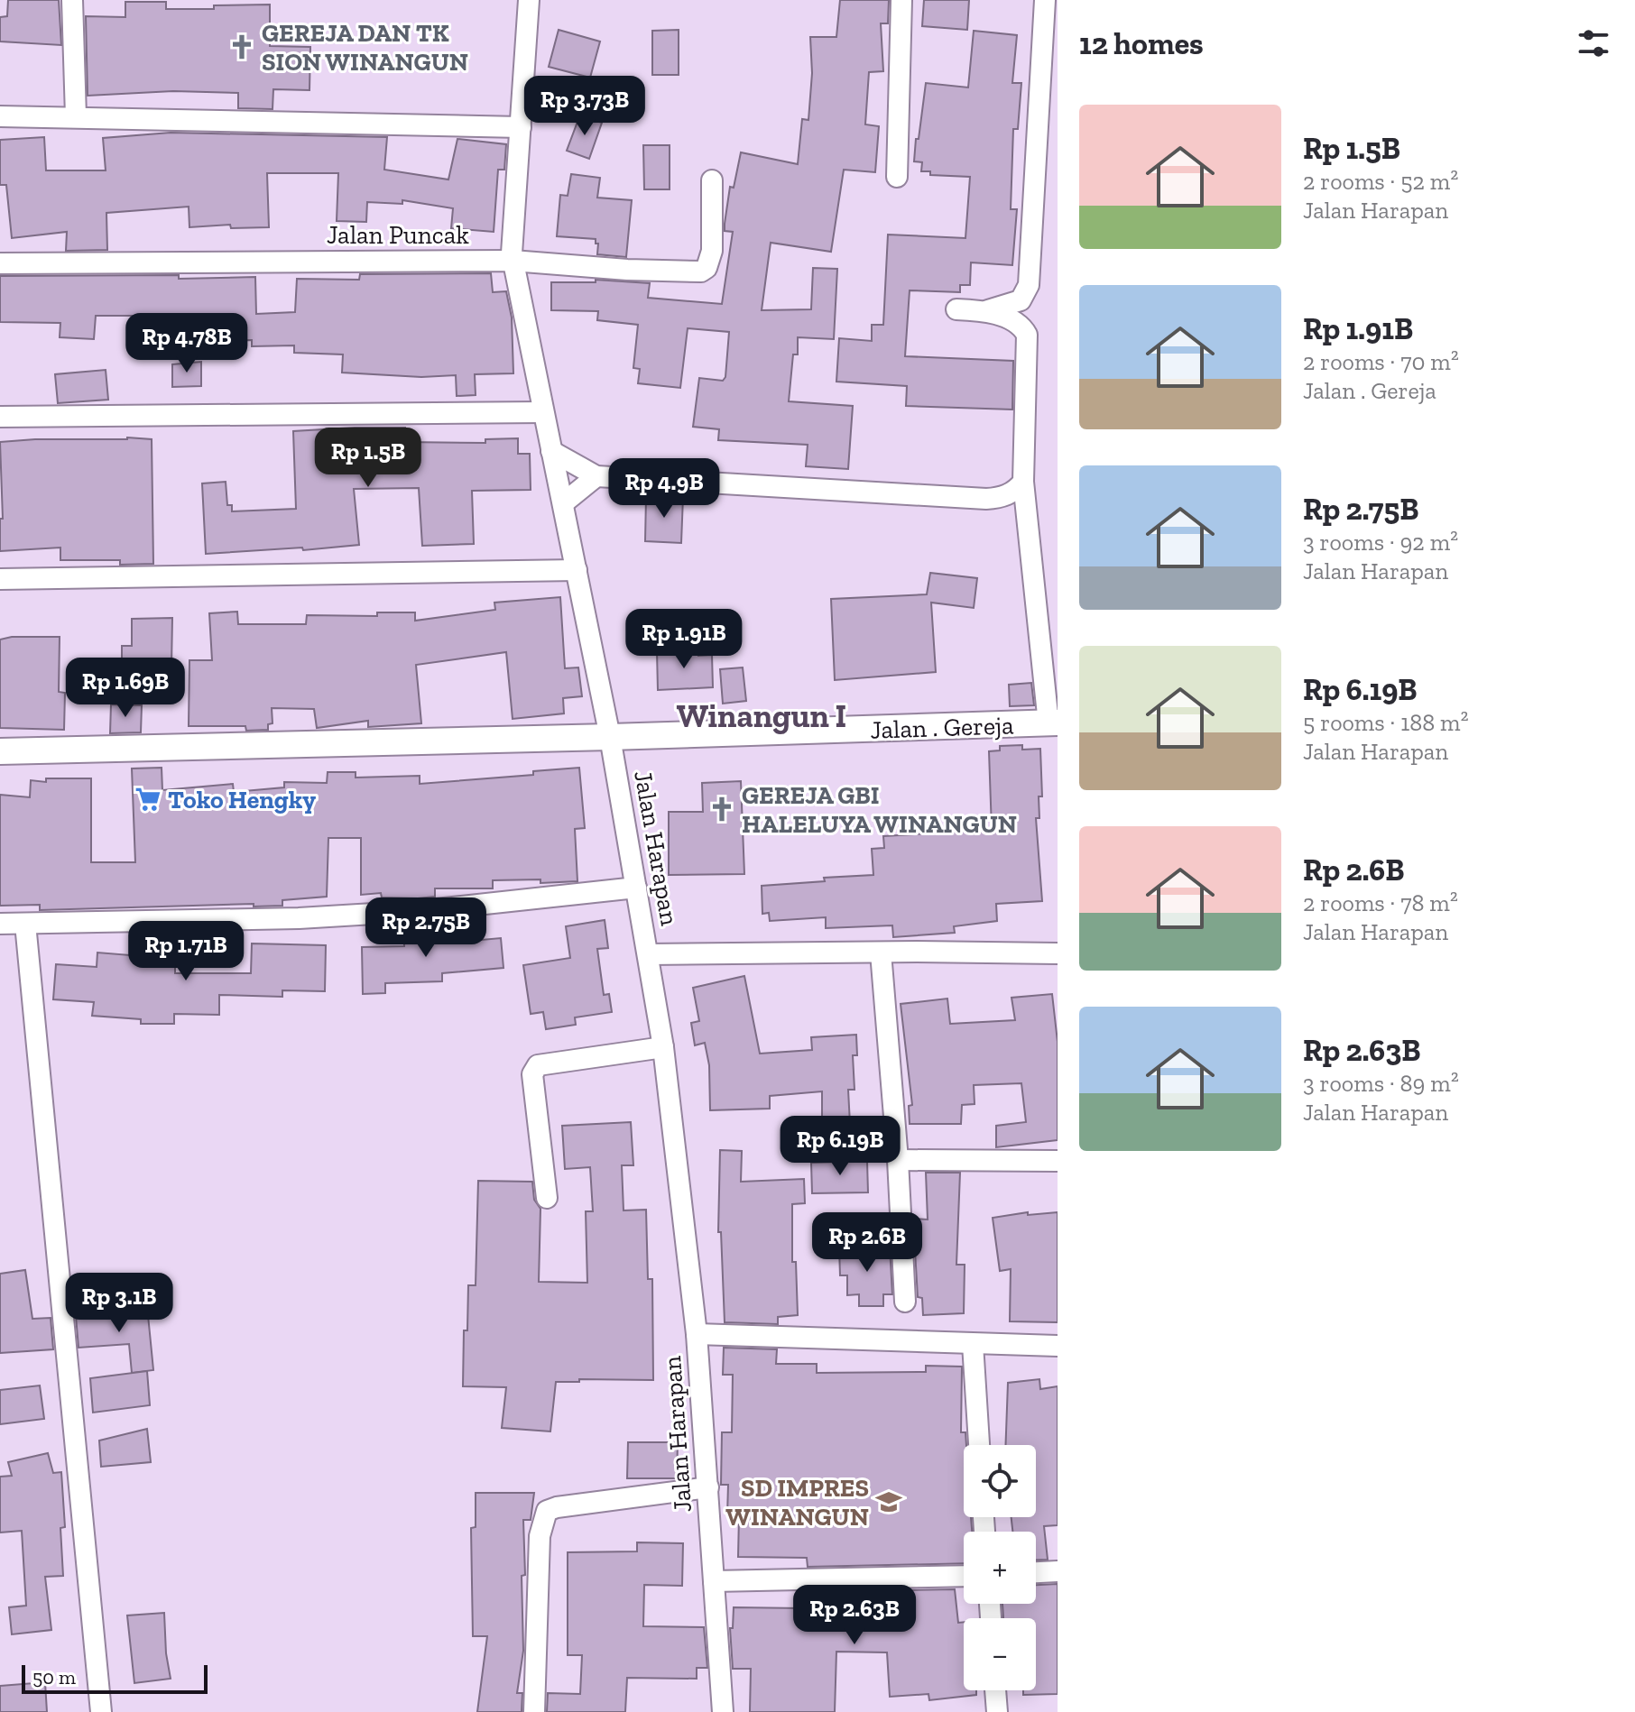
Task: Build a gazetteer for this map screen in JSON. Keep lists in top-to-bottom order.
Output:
{
  "streets": {
    "street": ["Jalan Puncak", "Jalan . Gereja", "Jalan Harapan"]
  },
  "crossings": [
    ["Jalan Puncak", "Jalan Harapan"],
    ["Jalan . Gereja", "Jalan Harapan"]
  ],
  "districts": ["Winangun I"],
  "places": {
    "church": ["GEREJA DAN TK SION WINANGUN", "GEREJA GBI HALELUYA WINANGUN"],
    "supermarket": ["Toko Hengky"],
    "school or university": ["SD IMPRES WINANGUN"]
  },
  "scale_bar": "50 m",
  "page": {
    "heading": "12 homes",
    "price": [
      "Rp 3.73B",
      "Rp 4.78B",
      "Rp 1.5B",
      "Rp 4.9B",
      "Rp 1.91B",
      "Rp 1.69B",
      "Rp 2.75B",
      "Rp 1.71B",
      "Rp 6.19B",
      "Rp 2.6B",
      "Rp 3.1B",
      "Rp 2.63B"
    ],
    "list": [
      {
        "name": "Rp 1.5B",
        "note": "2 rooms · 52 m² · Jalan Harapan"
      },
      {
        "name": "Rp 1.91B",
        "note": "2 rooms · 70 m² · Jalan . Gereja"
      },
      {
        "name": "Rp 2.75B",
        "note": "3 rooms · 92 m² · Jalan Harapan"
      },
      {
        "name": "Rp 6.19B",
        "note": "5 rooms · 188 m² · Jalan Harapan"
      },
      {
        "name": "Rp 2.6B",
        "note": "2 rooms · 78 m² · Jalan Harapan"
      },
      {
        "name": "Rp 2.63B",
        "note": "3 rooms · 89 m² · Jalan Harapan"
      }
    ],
    "map_buttons": ["+", "−"],
    "scale": "50 m"
  }
}
